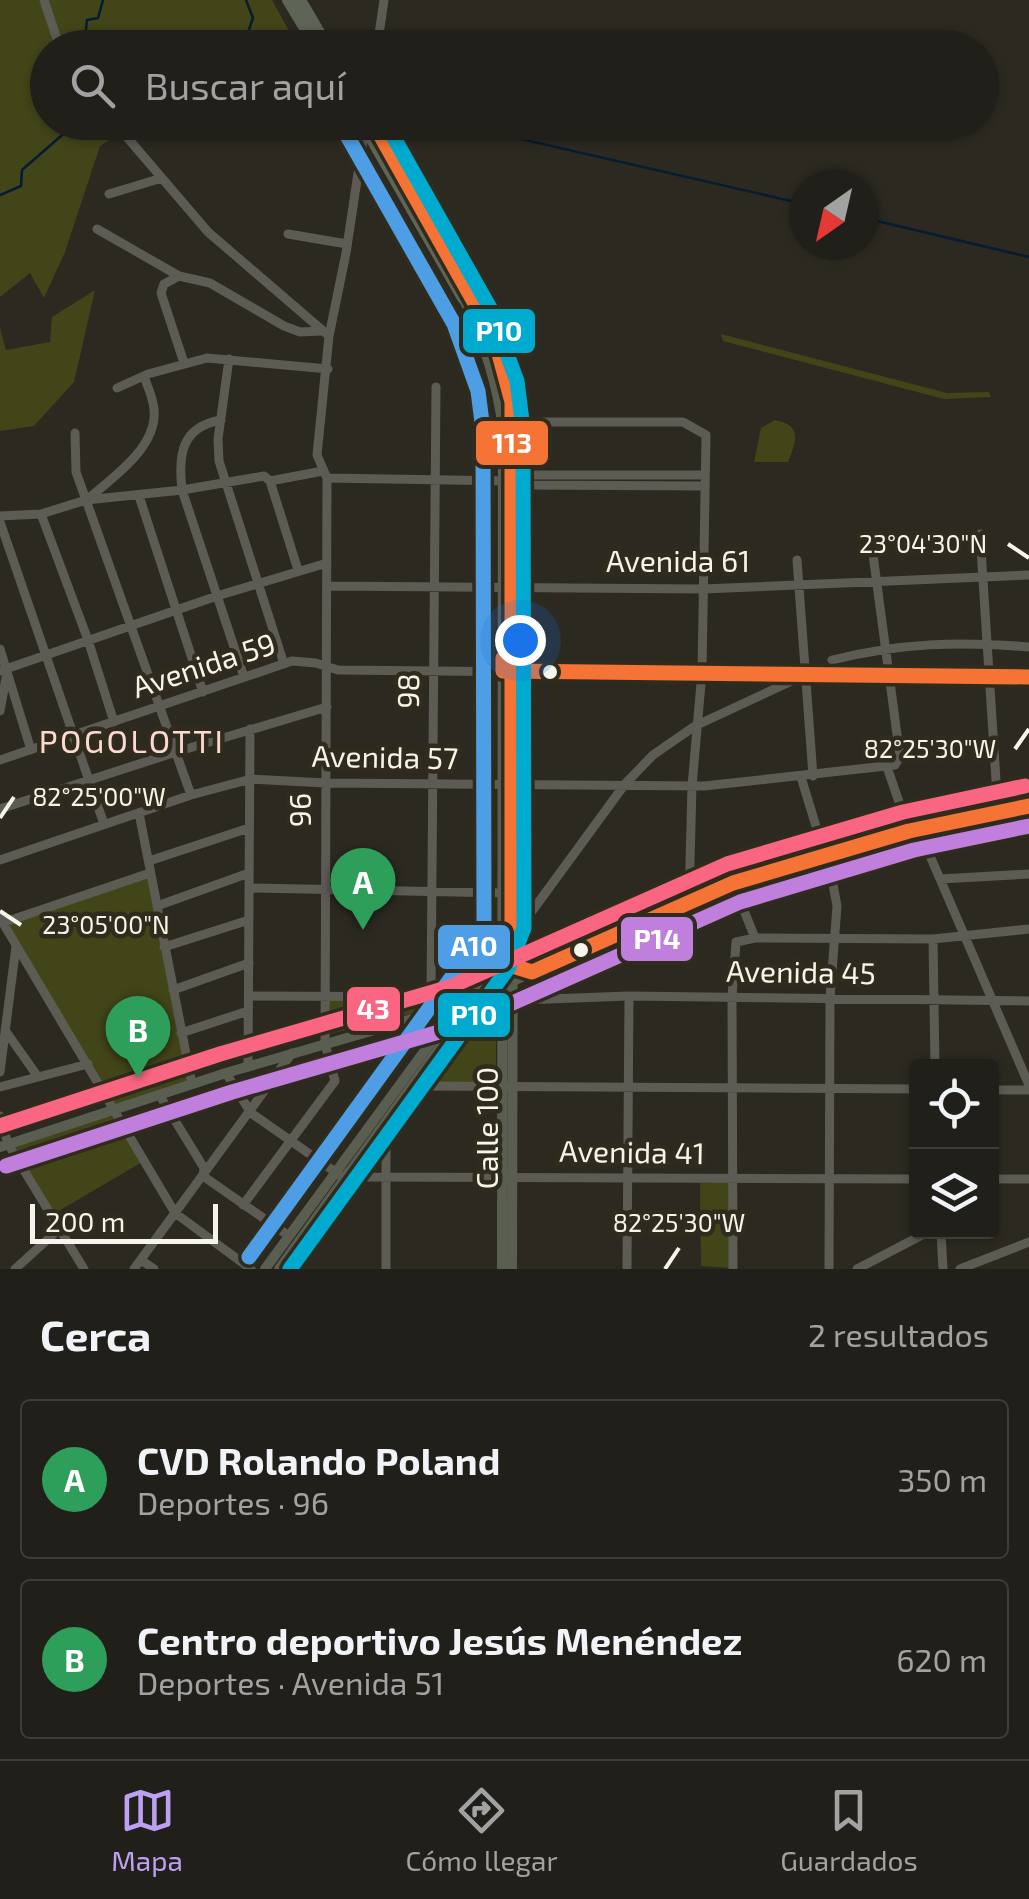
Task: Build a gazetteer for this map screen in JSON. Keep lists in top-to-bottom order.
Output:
{
  "streets": {
    "highway": ["Calle 100"],
    "street": [
      "Avenida 61",
      "Avenida 59",
      "98",
      "Avenida 57",
      "96",
      "Avenida 45",
      "Avenida 41"
    ]
  },
  "crossings": [
    ["Avenida 61", "98"],
    ["Avenida 61", "96"],
    ["Avenida 61", "Calle 100"],
    ["Avenida 59", "98"],
    ["Avenida 59", "Avenida 57"],
    ["Avenida 59", "96"],
    ["Avenida 59", "Calle 100"],
    ["98", "Avenida 57"],
    ["Avenida 57", "96"],
    ["Avenida 57", "Calle 100"],
    ["Avenida 45", "Calle 100"],
    ["Calle 100", "Avenida 41"]
  ],
  "districts": ["POGOLOTTI"],
  "lines": [
    "transit line 113",
    "transit line P10",
    "transit line A10",
    "transit line 43",
    "transit line P14"
  ],
  "scale_bar": "200 m",
  "north": "bottom left",
  "page": {
    "search": "Buscar aquí",
    "pins": ["A", "B"],
    "scale": "200 m",
    "heading": ["Cerca", "2 resultados"],
    "list": [
      {
        "mark": "A",
        "name": "CVD Rolando Poland",
        "note": "Deportes · 96",
        "value": "350 m"
      },
      {
        "mark": "B",
        "name": "Centro deportivo Jesús Menéndez",
        "note": "Deportes · Avenida 51",
        "value": "620 m"
      }
    ],
    "nav": ["Mapa", "Cómo llegar", "Guardados"]
  },
  "coordinates": [
    "23°04'30\"N",
    "82°25'30\"W",
    "82°25'00\"W",
    "23°05'00\"N"
  ]
}
